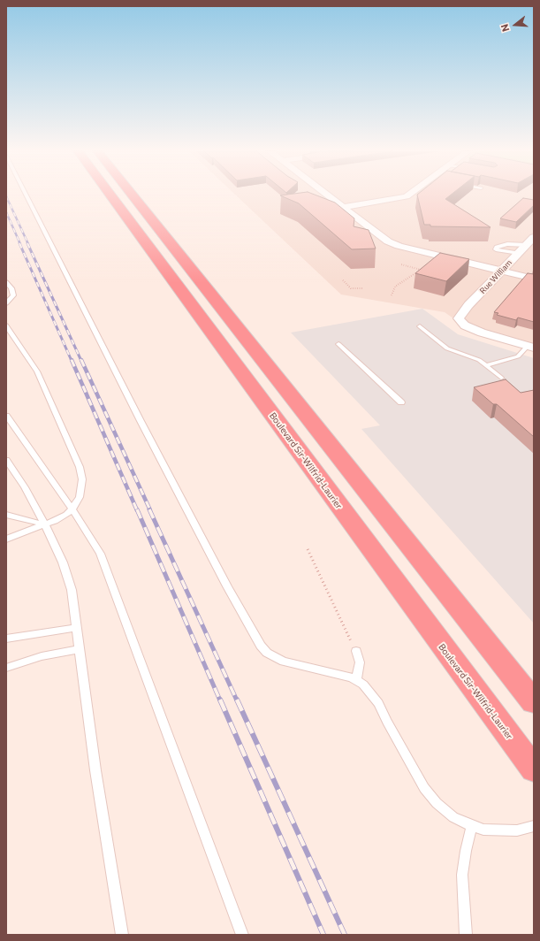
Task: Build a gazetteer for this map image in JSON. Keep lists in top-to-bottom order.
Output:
{
  "streets": {
    "highway": ["Boulevard Sir-Wilfrid-Laurier"],
    "street": ["Rue William"]
  },
  "north": "left"
}
